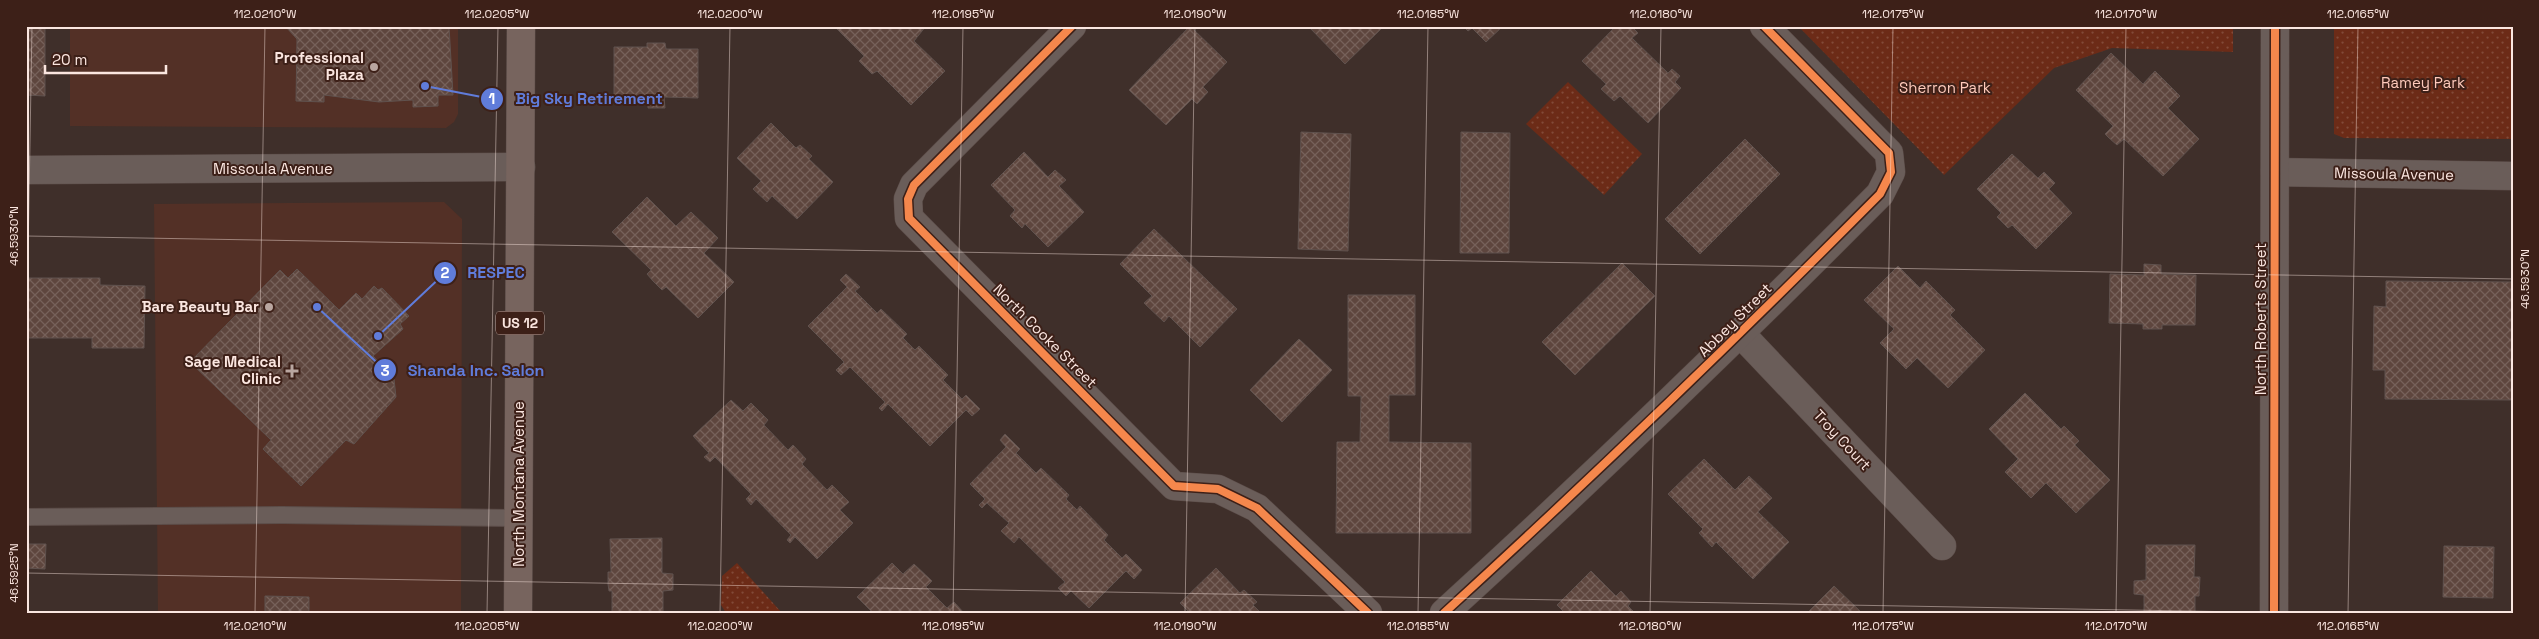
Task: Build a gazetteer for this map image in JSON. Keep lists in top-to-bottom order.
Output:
{
  "streets": {
    "highway": ["US 12", "North Montana Avenue"],
    "street": [
      "Missoula Avenue",
      "North Roberts Street",
      "Abbey Street",
      "North Cooke Street",
      "Troy Court"
    ]
  },
  "crossings": [
    ["Missoula Avenue", "North Roberts Street"],
    ["Missoula Avenue", "North Montana Avenue"],
    ["Abbey Street", "Troy Court"]
  ],
  "parks": ["Ramey Park", "Sherron Park"],
  "places": {
    "other": [
      "Professional Plaza",
      "Big Sky Retirement",
      "Bare Beauty Bar",
      "Shanda Inc. Salon",
      "RESPEC"
    ],
    "health": ["Sage Medical Clinic"]
  },
  "scale_bar": "20 m",
  "coordinates": [
    "112.0210°W",
    "112.0205°W",
    "112.0200°W",
    "112.0195°W",
    "112.0190°W",
    "112.0185°W",
    "112.0180°W",
    "112.0175°W",
    "112.0170°W",
    "112.0165°W",
    "46.5930°N",
    "46.5925°N"
  ]
}
